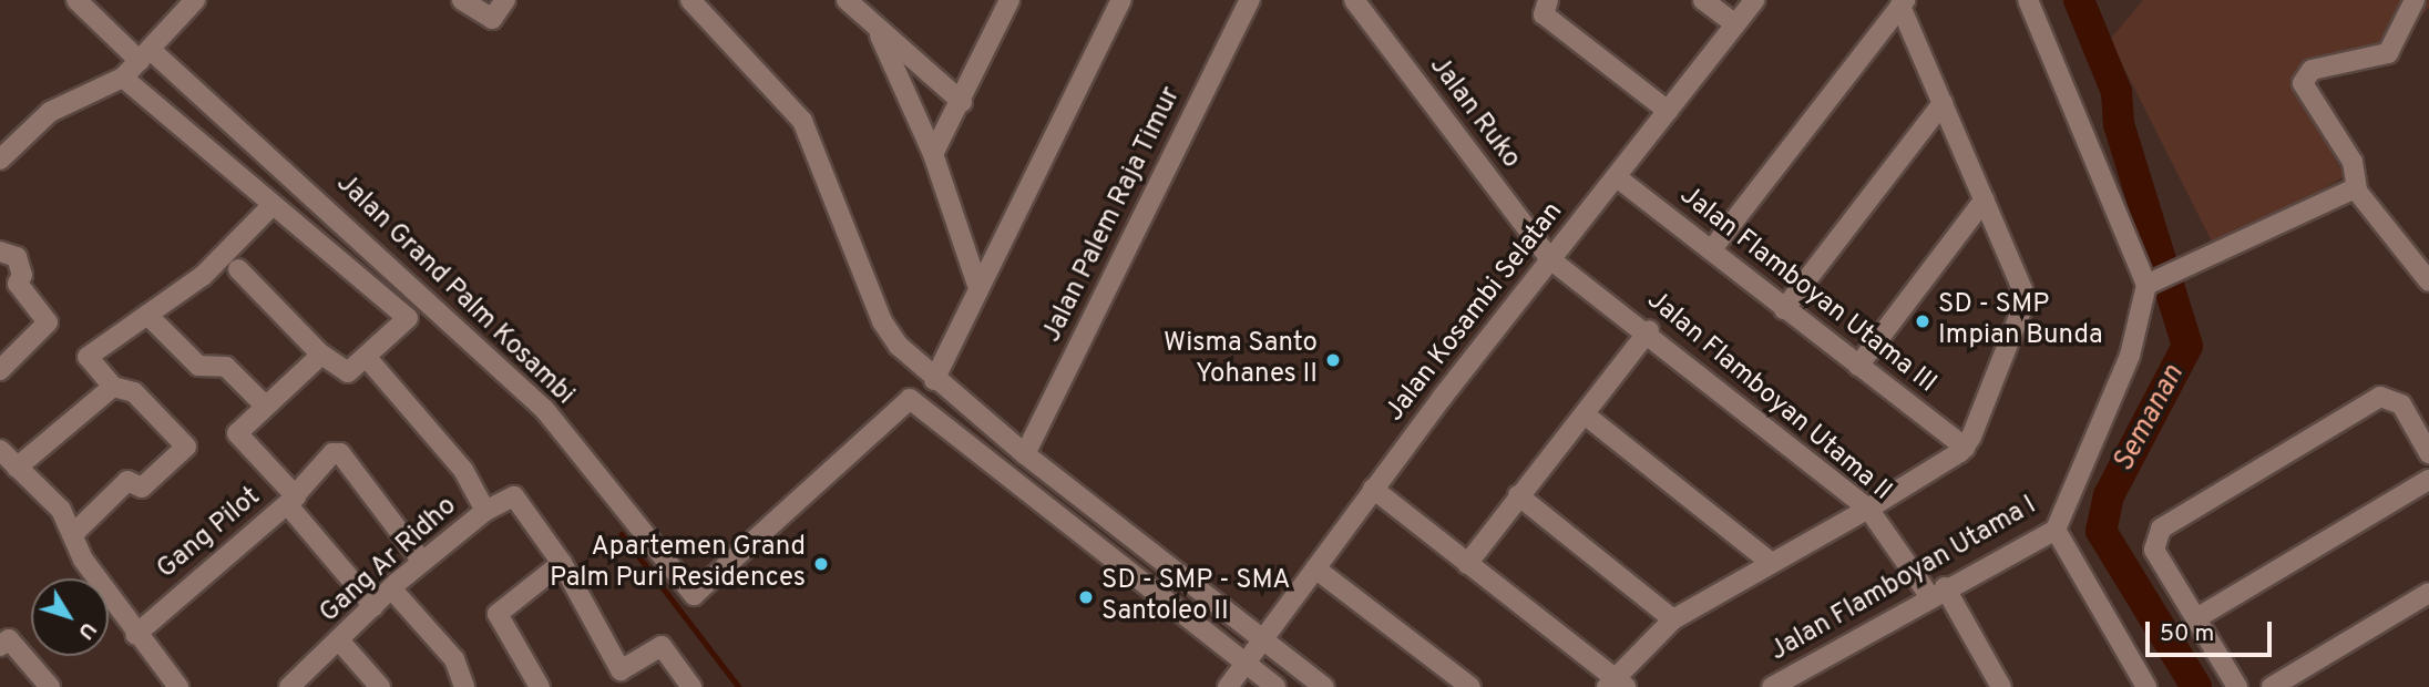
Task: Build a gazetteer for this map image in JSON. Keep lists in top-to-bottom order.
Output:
{
  "streets": {
    "street": [
      "Jalan Ruko",
      "Jalan Palem Raja Timur",
      "Jalan Grand Palm Kosambi",
      "Jalan Flamboyan Utama III",
      "Jalan Kosambi Selatan",
      "Jalan Flamboyan Utama II",
      "Gang Pilot",
      "Gang Ar Ridho",
      "Jalan Flamboyan Utama I"
    ]
  },
  "crossings": [
    ["Jalan Ruko", "Jalan Kosambi Selatan"],
    ["Jalan Ruko", "Jalan Flamboyan Utama II"],
    ["Jalan Grand Palm Kosambi", "Jalan Kosambi Selatan"],
    ["Jalan Flamboyan Utama III", "Jalan Kosambi Selatan"],
    ["Jalan Kosambi Selatan", "Jalan Flamboyan Utama II"],
    ["Jalan Flamboyan Utama II", "Jalan Flamboyan Utama I"]
  ],
  "water": ["Semanan"],
  "places": [
    "SD - SMP Impian Bunda",
    "Wisma Santo Yohanes II",
    "Apartemen Grand Palm Puri Residences",
    "SD - SMP - SMA Santoleo II"
  ],
  "scale_bar": "50 m",
  "north": "bottom right"
}
